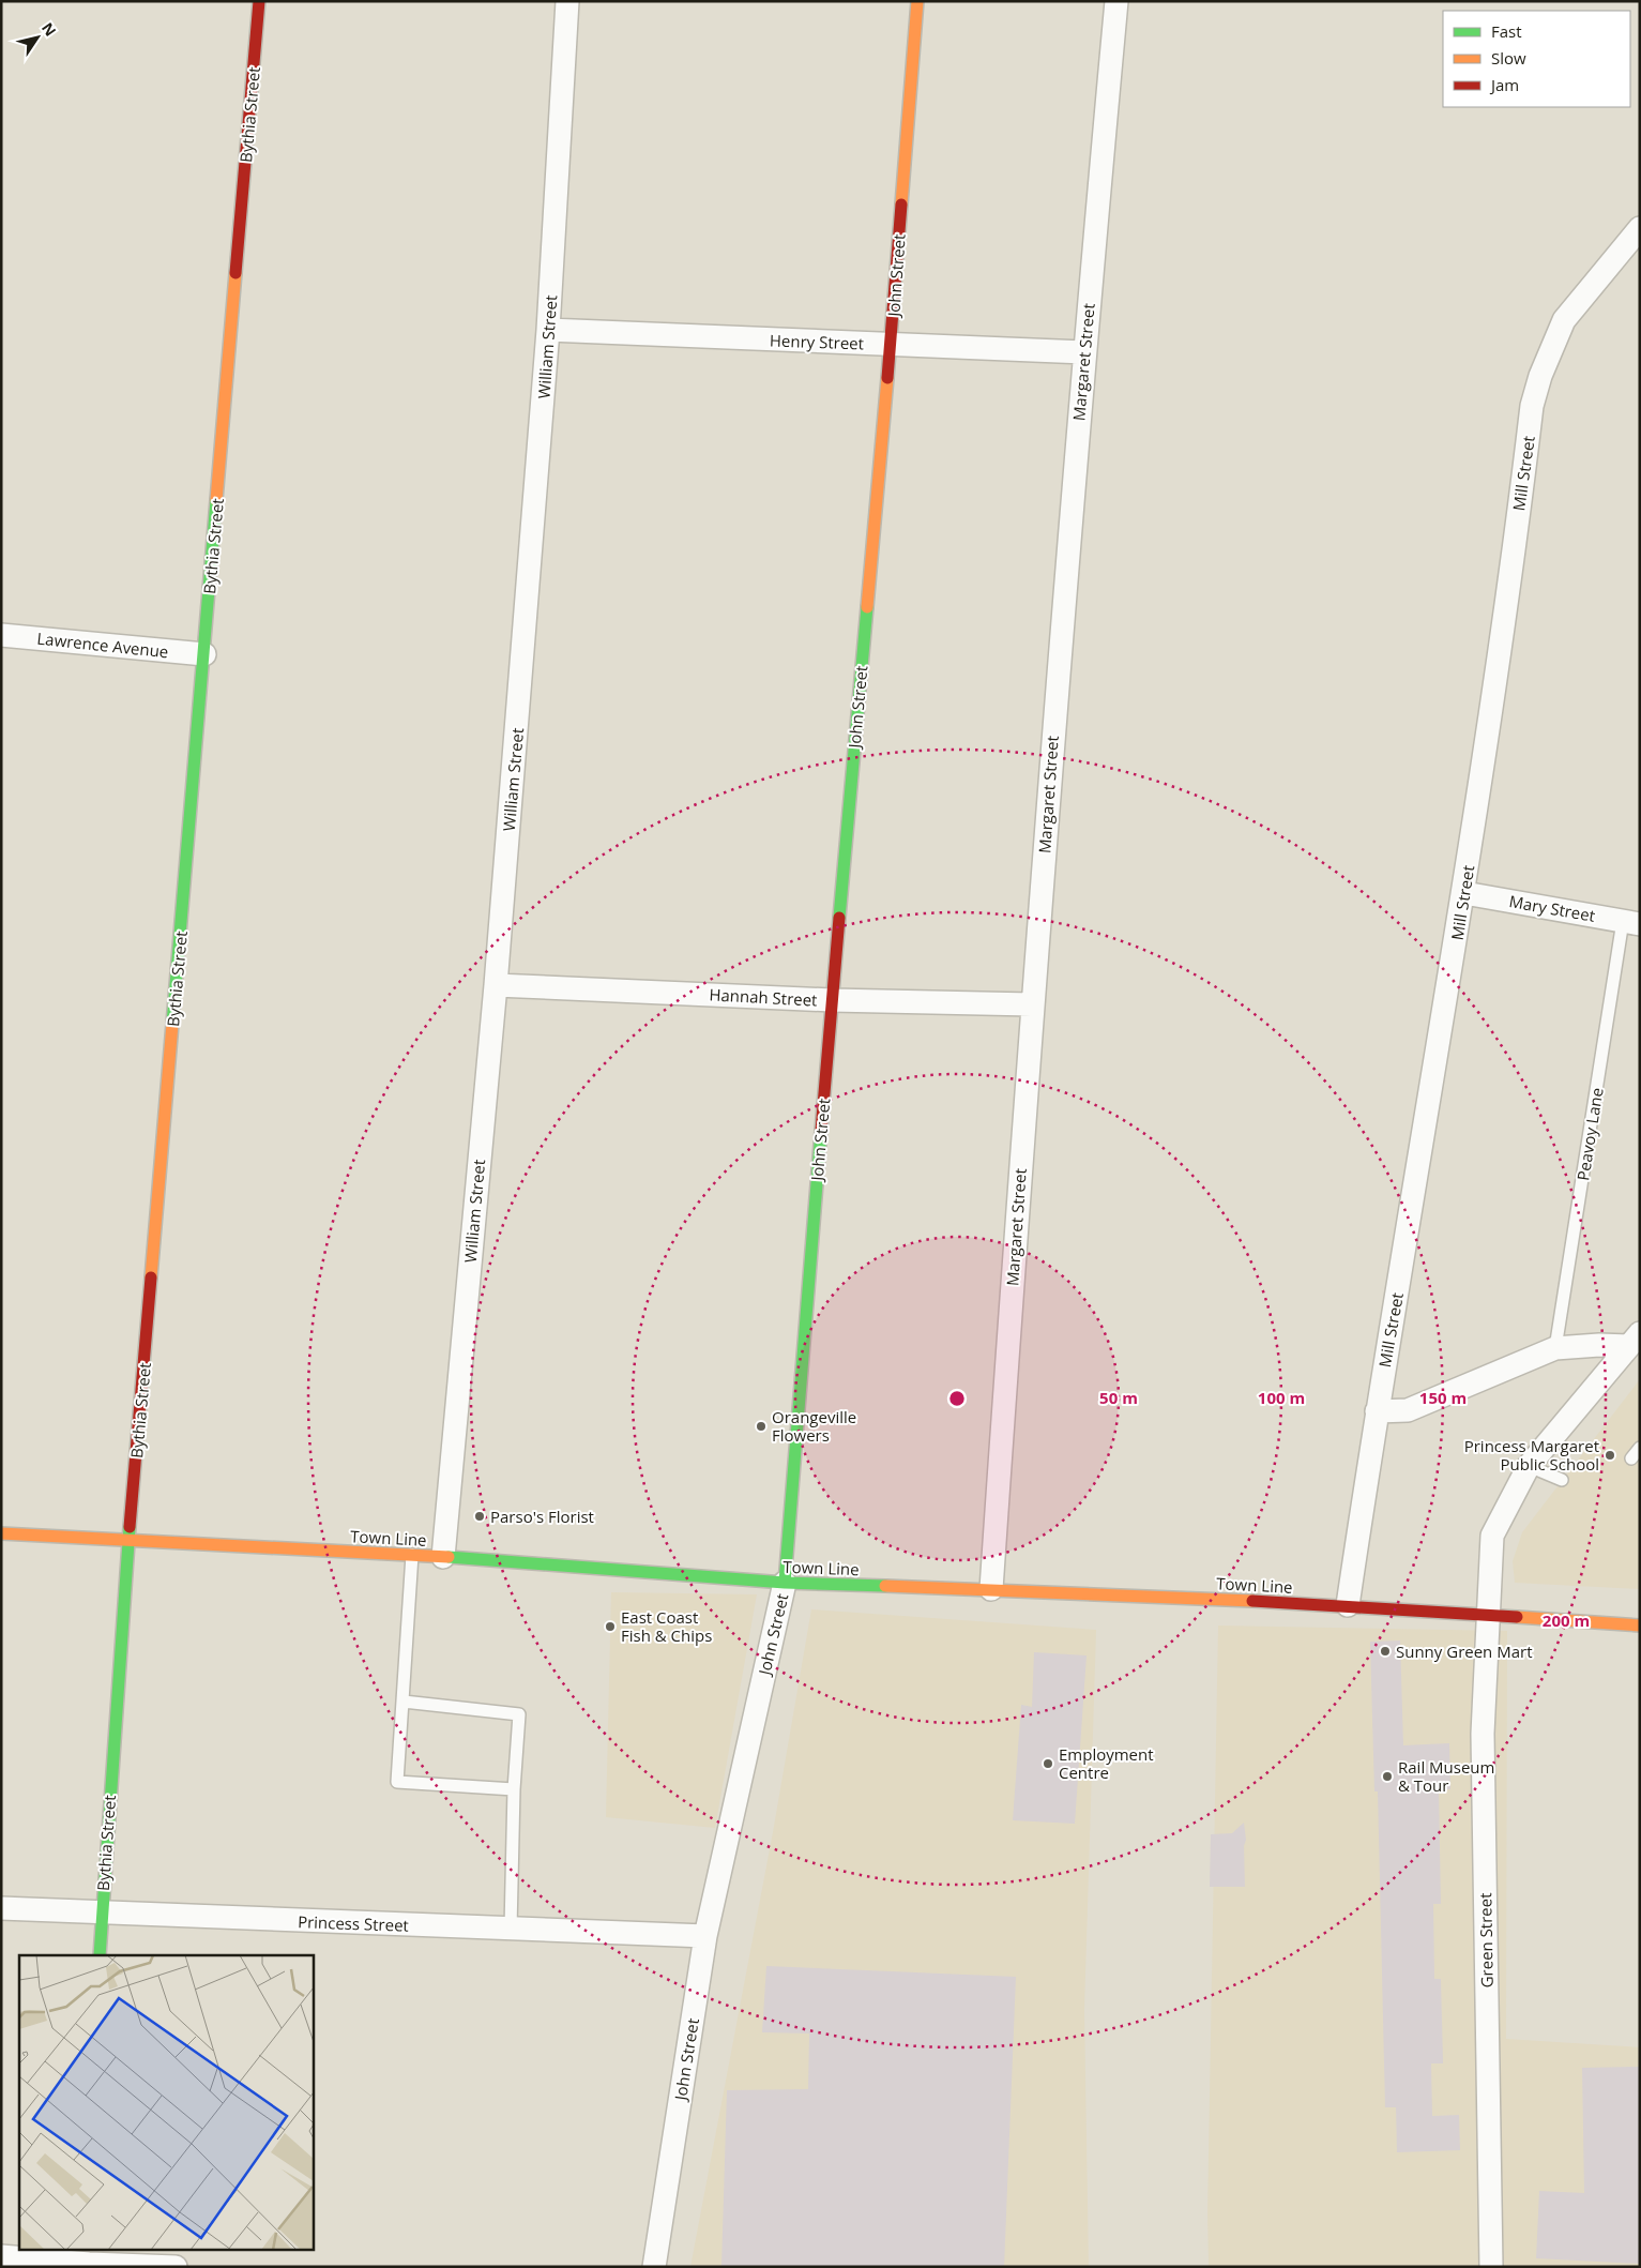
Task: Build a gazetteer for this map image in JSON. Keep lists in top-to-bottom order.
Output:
{
  "streets": {
    "main road": ["Bythia Street", "John Street", "Town Line"],
    "street": [
      "Henry Street",
      "William Street",
      "Margaret Street",
      "Mill Street",
      "Lawrence Avenue",
      "Mary Street",
      "Hannah Street",
      "Princess Street",
      "Green Street"
    ],
    "lane": ["Peavoy Lane"]
  },
  "crossings": [
    ["Bythia Street", "Lawrence Avenue"],
    ["Bythia Street", "Town Line"],
    ["Bythia Street", "Princess Street"],
    ["John Street", "Henry Street"],
    ["John Street", "Hannah Street"],
    ["John Street", "Town Line"],
    ["John Street", "Princess Street"],
    ["Henry Street", "William Street"],
    ["Henry Street", "Margaret Street"],
    ["William Street", "Hannah Street"],
    ["William Street", "Town Line"],
    ["Margaret Street", "Hannah Street"],
    ["Margaret Street", "Town Line"],
    ["Mill Street", "Mary Street"],
    ["Mill Street", "Town Line"],
    ["Mary Street", "Peavoy Lane"],
    ["Town Line", "Green Street"]
  ],
  "places": [
    "Orangeville Flowers",
    "Princess Margaret Public School",
    "Parso's Florist",
    "East Coast Fish & Chips",
    "Sunny Green Mart",
    "Employment Centre",
    "Rail Museum & Tour"
  ],
  "legend": ["Fast", "Slow", "Jam"],
  "north": "top right",
  "rings": [
    "50 m",
    "100 m",
    "150 m",
    "200 m"
  ]
}
